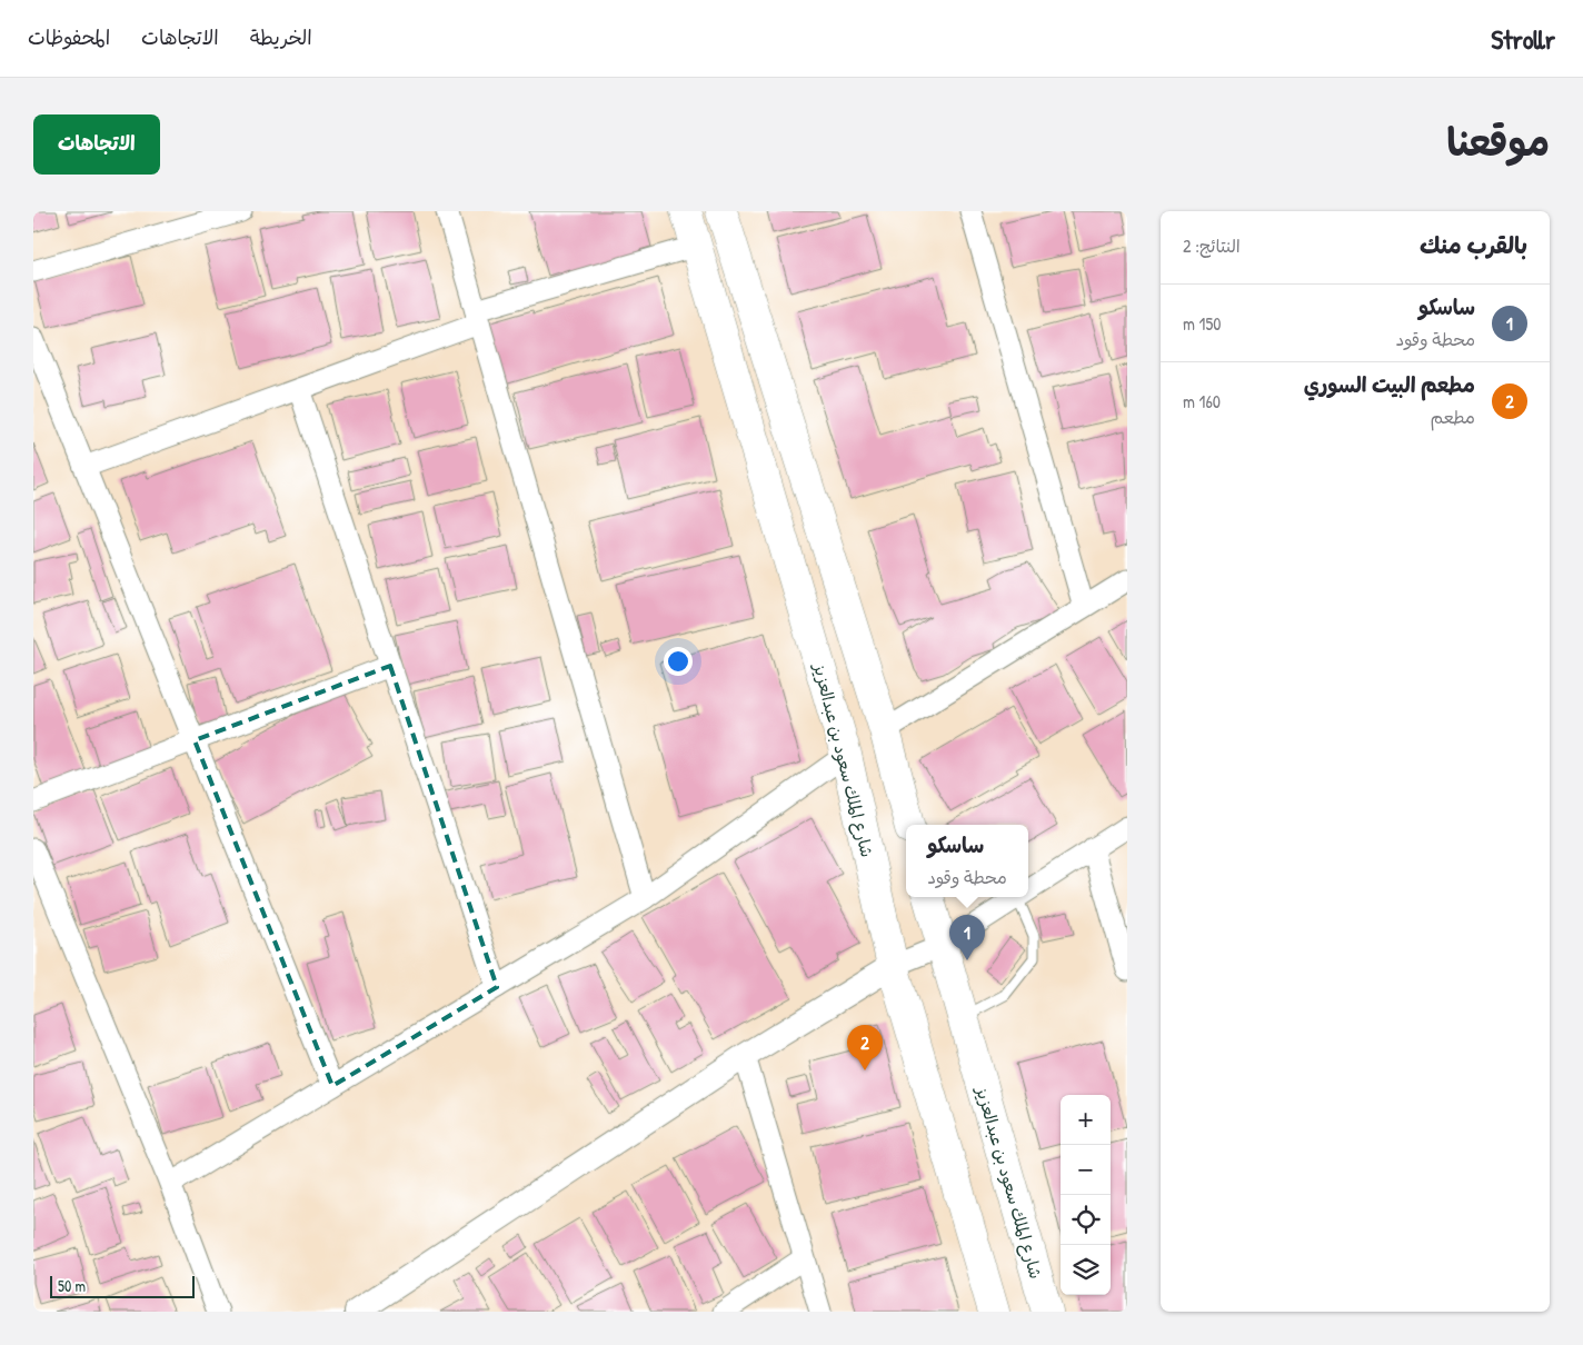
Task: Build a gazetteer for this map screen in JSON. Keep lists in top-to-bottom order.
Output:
{
  "streets": {
    "main road": ["شارع الملك سعود بن عبدالعزيز"]
  },
  "scale_bar": "50 m",
  "page": {
    "header": "Strollr",
    "nav": ["الخريطة", "الاتجاهات", "المحفوظات"],
    "title": "موقعنا",
    "buttons": "الاتجاهات",
    "heading": ["بالقرب منك", "النتائج: 2"],
    "list": [
      {
        "mark": "1",
        "name": "ساسكو",
        "note": "محطة وقود",
        "value": "150 m"
      },
      {
        "mark": "2",
        "name": "مطعم البيت السوري",
        "note": "مطعم",
        "value": "160 m"
      }
    ],
    "popup": ["ساسكو", "محطة وقود"],
    "pins": ["1", "2"],
    "map_buttons": ["+", "−"],
    "scale": "50 m"
  }
}
